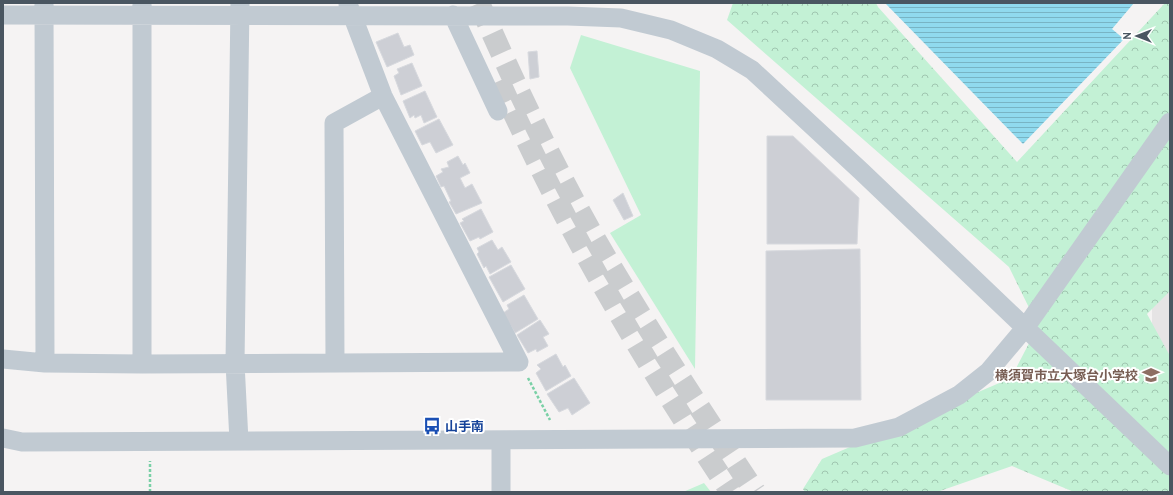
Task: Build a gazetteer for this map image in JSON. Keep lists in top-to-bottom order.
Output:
{
  "places": {
    "school or university": ["横須賀市立大塚台小学校"],
    "bus stop": ["山手南"]
  },
  "north": "left"
}
